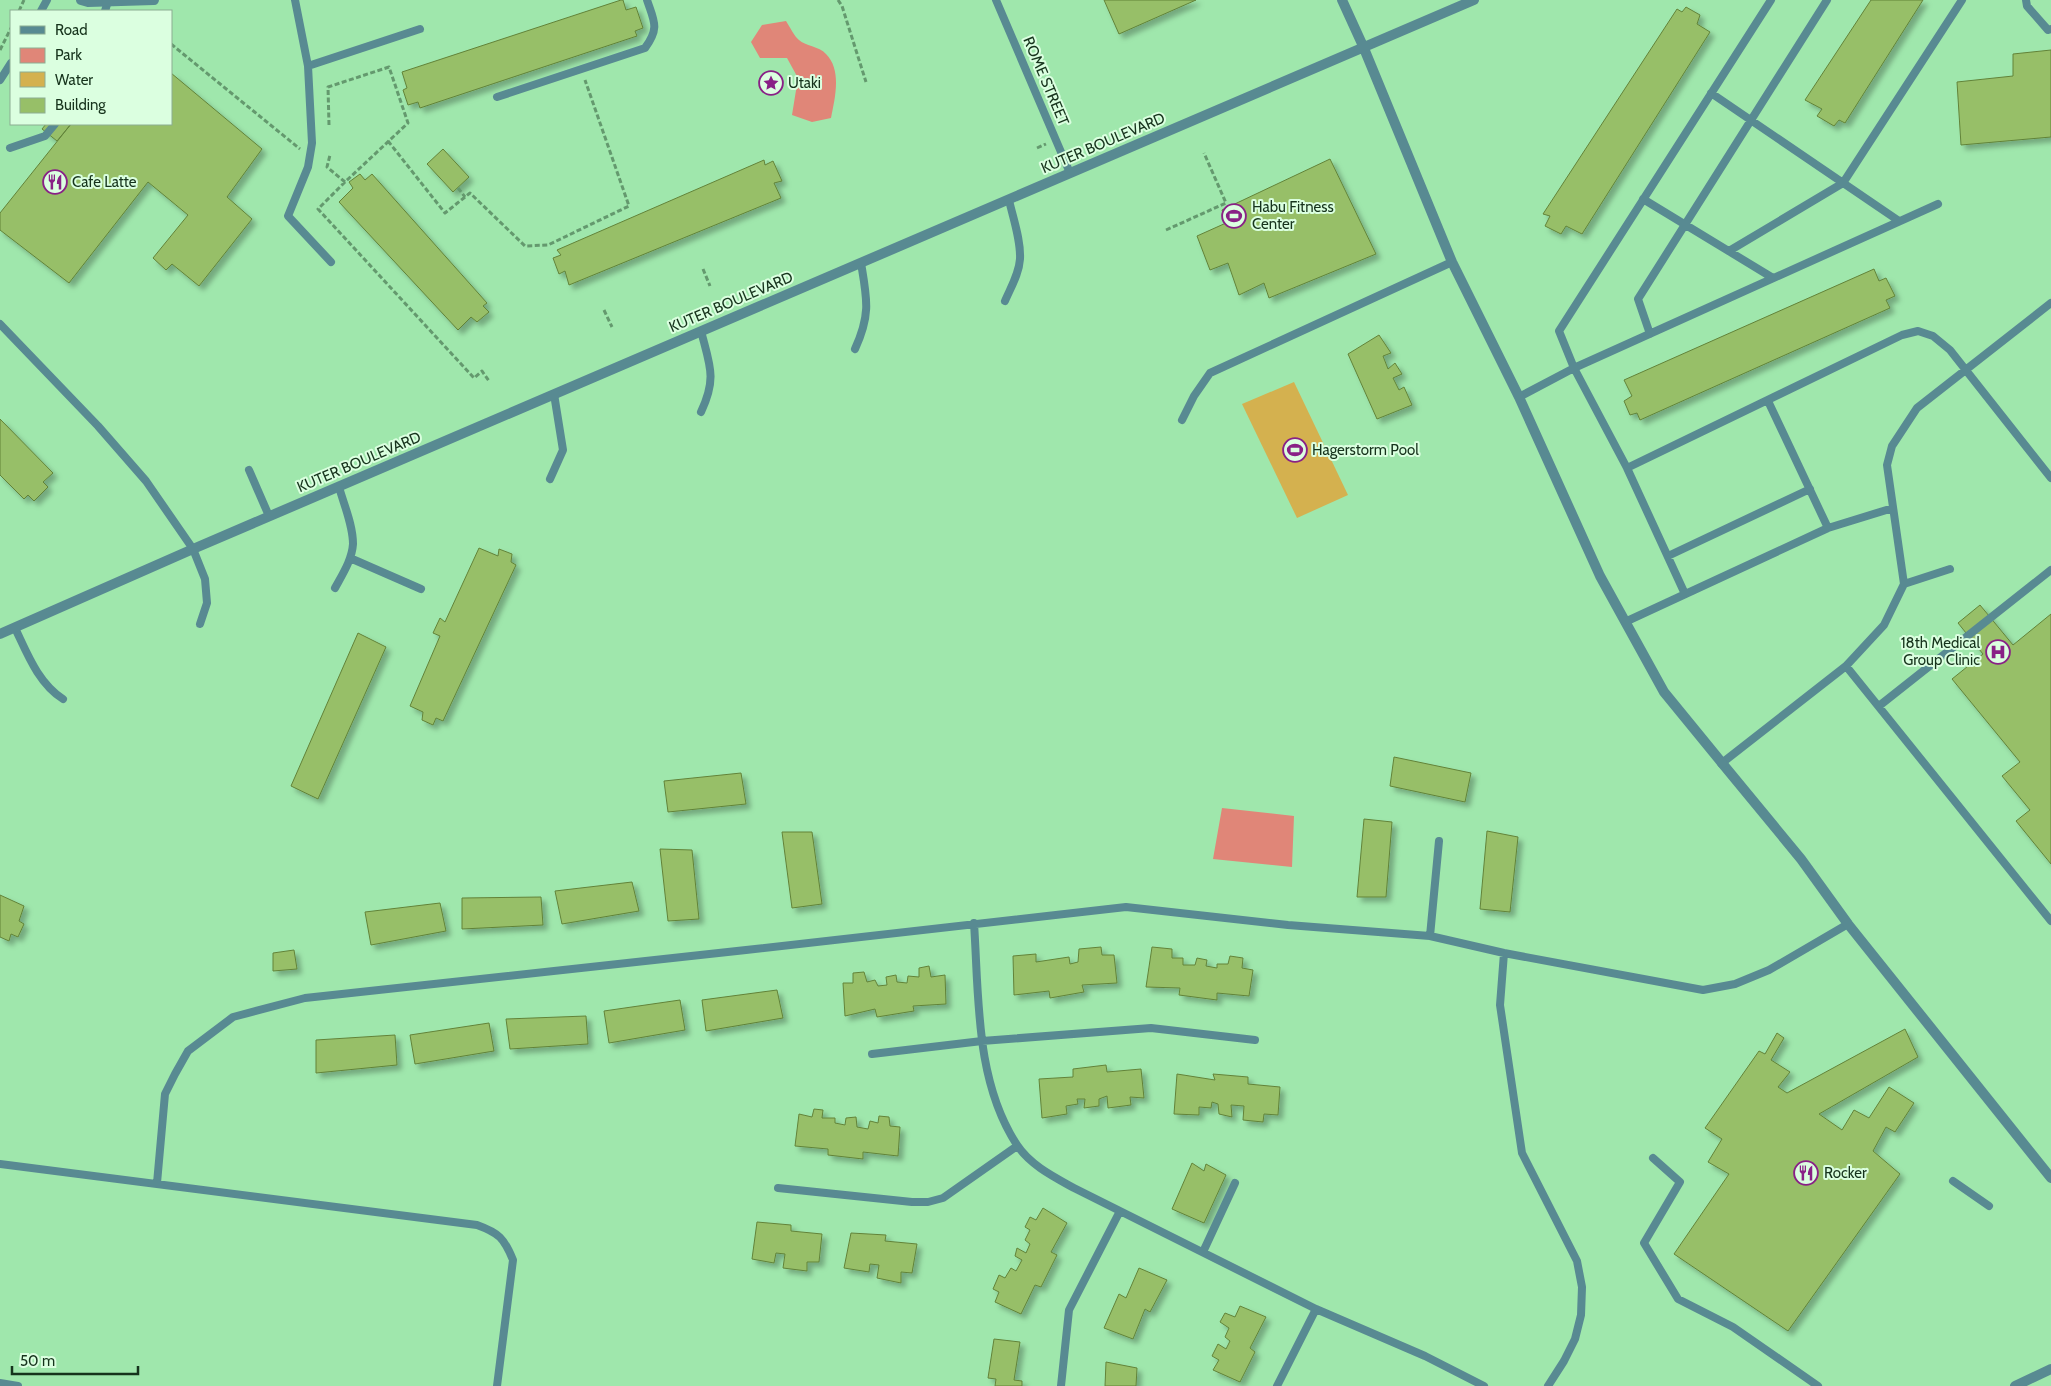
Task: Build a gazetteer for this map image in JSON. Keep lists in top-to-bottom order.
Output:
{
  "streets": {
    "street": ["KUTER BOULEVARD"],
    "lane": ["ROME STREET"]
  },
  "crossings": [
    ["ROME STREET", "KUTER BOULEVARD"]
  ],
  "places": {
    "place": ["Utaki"],
    "restaurant": ["Cafe Latte", "Rocker"],
    "sports": ["Habu Fitness Center", "Hagerstorm Pool"],
    "hospital": ["18th Medical Group Clinic"]
  },
  "legend": [
    "Road",
    "Park",
    "Water",
    "Building"
  ],
  "scale_bar": "50 m"
}
